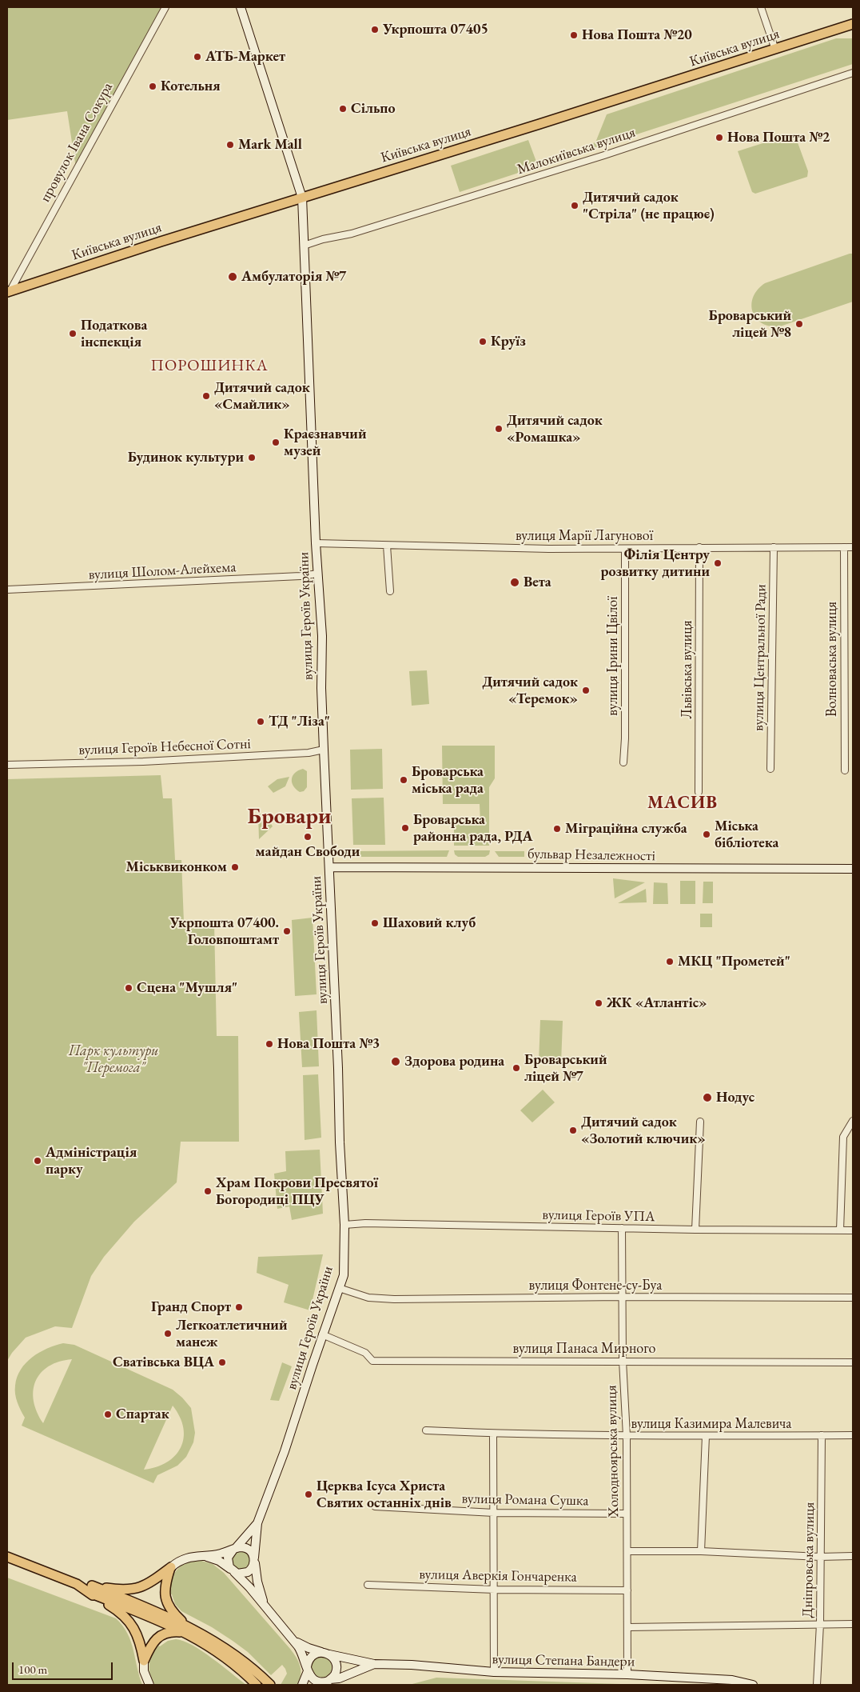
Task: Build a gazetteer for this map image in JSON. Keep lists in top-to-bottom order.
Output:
{
  "streets": {
    "main road": [
      "Київська вулиця",
      "вулиця Героїв України",
      "бульвар Незалежності",
      "вулиця Степана Бандери"
    ],
    "street": [
      "провулок Івана Сокура",
      "Малокиївська вулиця",
      "вулиця Марії Лагунової",
      "вулиця Шолом-Алейхема",
      "вулиця Ірини Цвілої",
      "вулиця Центральної Ради",
      "Волноваська вулиця",
      "Львівська вулиця",
      "вулиця Героїв Небесної Сотні",
      "вулиця Героїв УПА",
      "вулиця Фонтене-су-Буа",
      "вулиця Панаса Мирного",
      "вулиця Казимира Малевича",
      "Холодноярська вулиця",
      "вулиця Романа Сушка",
      "Дніпровська вулиця",
      "вулиця Аверкія Гончаренка"
    ]
  },
  "crossings": [
    ["Київська вулиця", "провулок Івана Сокура"],
    ["Київська вулиця", "вулиця Героїв України"],
    ["Малокиївська вулиця", "вулиця Героїв України"],
    ["вулиця Марії Лагунової", "вулиця Героїв України"],
    ["вулиця Марії Лагунової", "вулиця Ірини Цвілої"],
    ["вулиця Марії Лагунової", "вулиця Центральної Ради"],
    ["вулиця Марії Лагунової", "Волноваська вулиця"],
    ["вулиця Марії Лагунової", "Львівська вулиця"],
    ["вулиця Шолом-Алейхема", "вулиця Героїв України"],
    ["вулиця Героїв України", "вулиця Героїв Небесної Сотні"],
    ["вулиця Героїв України", "бульвар Незалежності"],
    ["вулиця Героїв України", "вулиця Героїв УПА"],
    ["вулиця Героїв України", "вулиця Фонтене-су-Буа"],
    ["вулиця Героїв України", "вулиця Панаса Мирного"],
    ["вулиця Героїв УПА", "Холодноярська вулиця"],
    ["вулиця Фонтене-су-Буа", "Холодноярська вулиця"],
    ["вулиця Панаса Мирного", "Холодноярська вулиця"],
    ["вулиця Казимира Малевича", "Холодноярська вулиця"],
    ["вулиця Казимира Малевича", "Дніпровська вулиця"],
    ["Холодноярська вулиця", "вулиця Романа Сушка"],
    ["Холодноярська вулиця", "вулиця Аверкія Гончаренка"],
    ["Холодноярська вулиця", "вулиця Степана Бандери"]
  ],
  "districts": ["ПОРОШИНКА", "МАСИВ", "Бровари"],
  "parks": ["Парк культури \"Перемога\""],
  "places": [
    "Укрпошта 07405",
    "Нова Пошта №20",
    "АТБ-Маркет",
    "Котельня",
    "Сільпо",
    "Нова Пошта №2",
    "Mark Mall",
    "Дитячий садок \"Стріла\" (не працює)",
    "Амбулаторія №7",
    "Броварський ліцей №8",
    "Податкова інспекція",
    "Круїз",
    "Дитячий садок «Смайлик»",
    "Дитячий садок «Ромашка»",
    "Краєзнавчий музей",
    "Будинок культури",
    "Філія Центру розвитку дитини",
    "Вета",
    "Дитячий садок «Теремок»",
    "ТД \"Ліза\"",
    "Броварська міська рада",
    "Броварська районна рада, РДА",
    "Міграційна служба",
    "Міська бібліотека",
    "майдан Свободи",
    "Міськвиконком",
    "Шаховий клуб",
    "Укрпошта 07400. Головпоштамт",
    "МКЦ \"Прометей\"",
    "Сцена \"Мушля\"",
    "ЖК «Атлантіс»",
    "Нова Пошта №3",
    "Здорова родина",
    "Броварський ліцей №7",
    "Нодус",
    "Дитячий садок «Золотий ключик»",
    "Адміністрація парку",
    "Храм Покрови Пресвятої Богородиці ПЦУ",
    "Гранд Спорт",
    "Легкоатлетичний манеж",
    "Сватівська ВЦА",
    "Спартак",
    "Церква Ісуса Христа Святих останніх днів"
  ],
  "scale_bar": "100 m"
}
